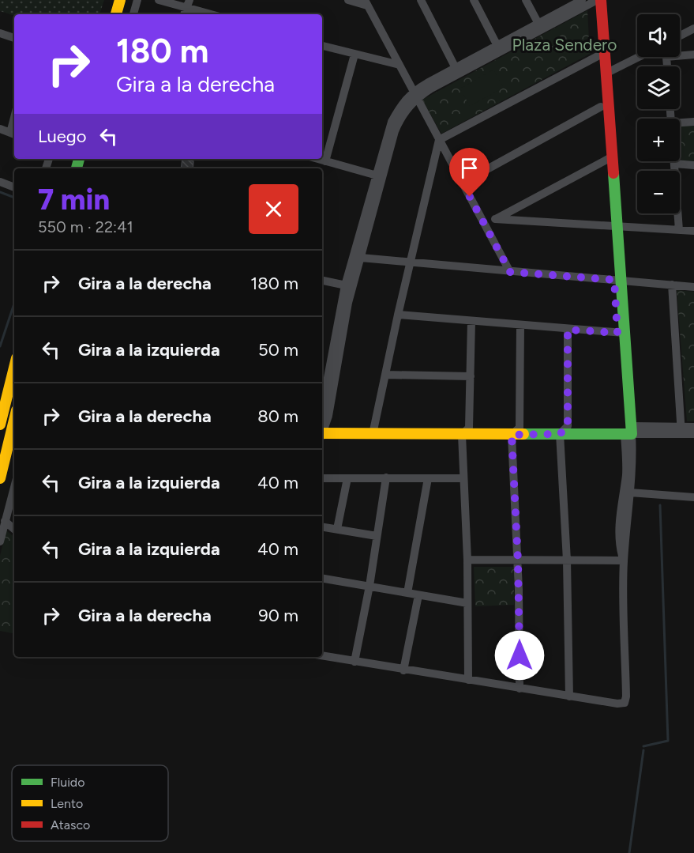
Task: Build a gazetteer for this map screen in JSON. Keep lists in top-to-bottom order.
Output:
{
  "parks": ["Plaza Sendero"],
  "legend": ["Fluido", "Lento", "Atasco"],
  "page": {
    "map_buttons": ["+", "−"],
    "turn": ["180 m", "Gira a la derecha"],
    "then": "Luego",
    "heading": ["7 min", "550 m · 22:41"],
    "list": [
      {
        "name": "Gira a la derecha",
        "value": "180 m"
      },
      {
        "name": "Gira a la izquierda",
        "value": "50 m"
      },
      {
        "name": "Gira a la derecha",
        "value": "80 m"
      },
      {
        "name": "Gira a la izquierda",
        "value": "40 m"
      },
      {
        "name": "Gira a la izquierda",
        "value": "40 m"
      },
      {
        "name": "Gira a la derecha",
        "value": "90 m"
      }
    ]
  }
}
